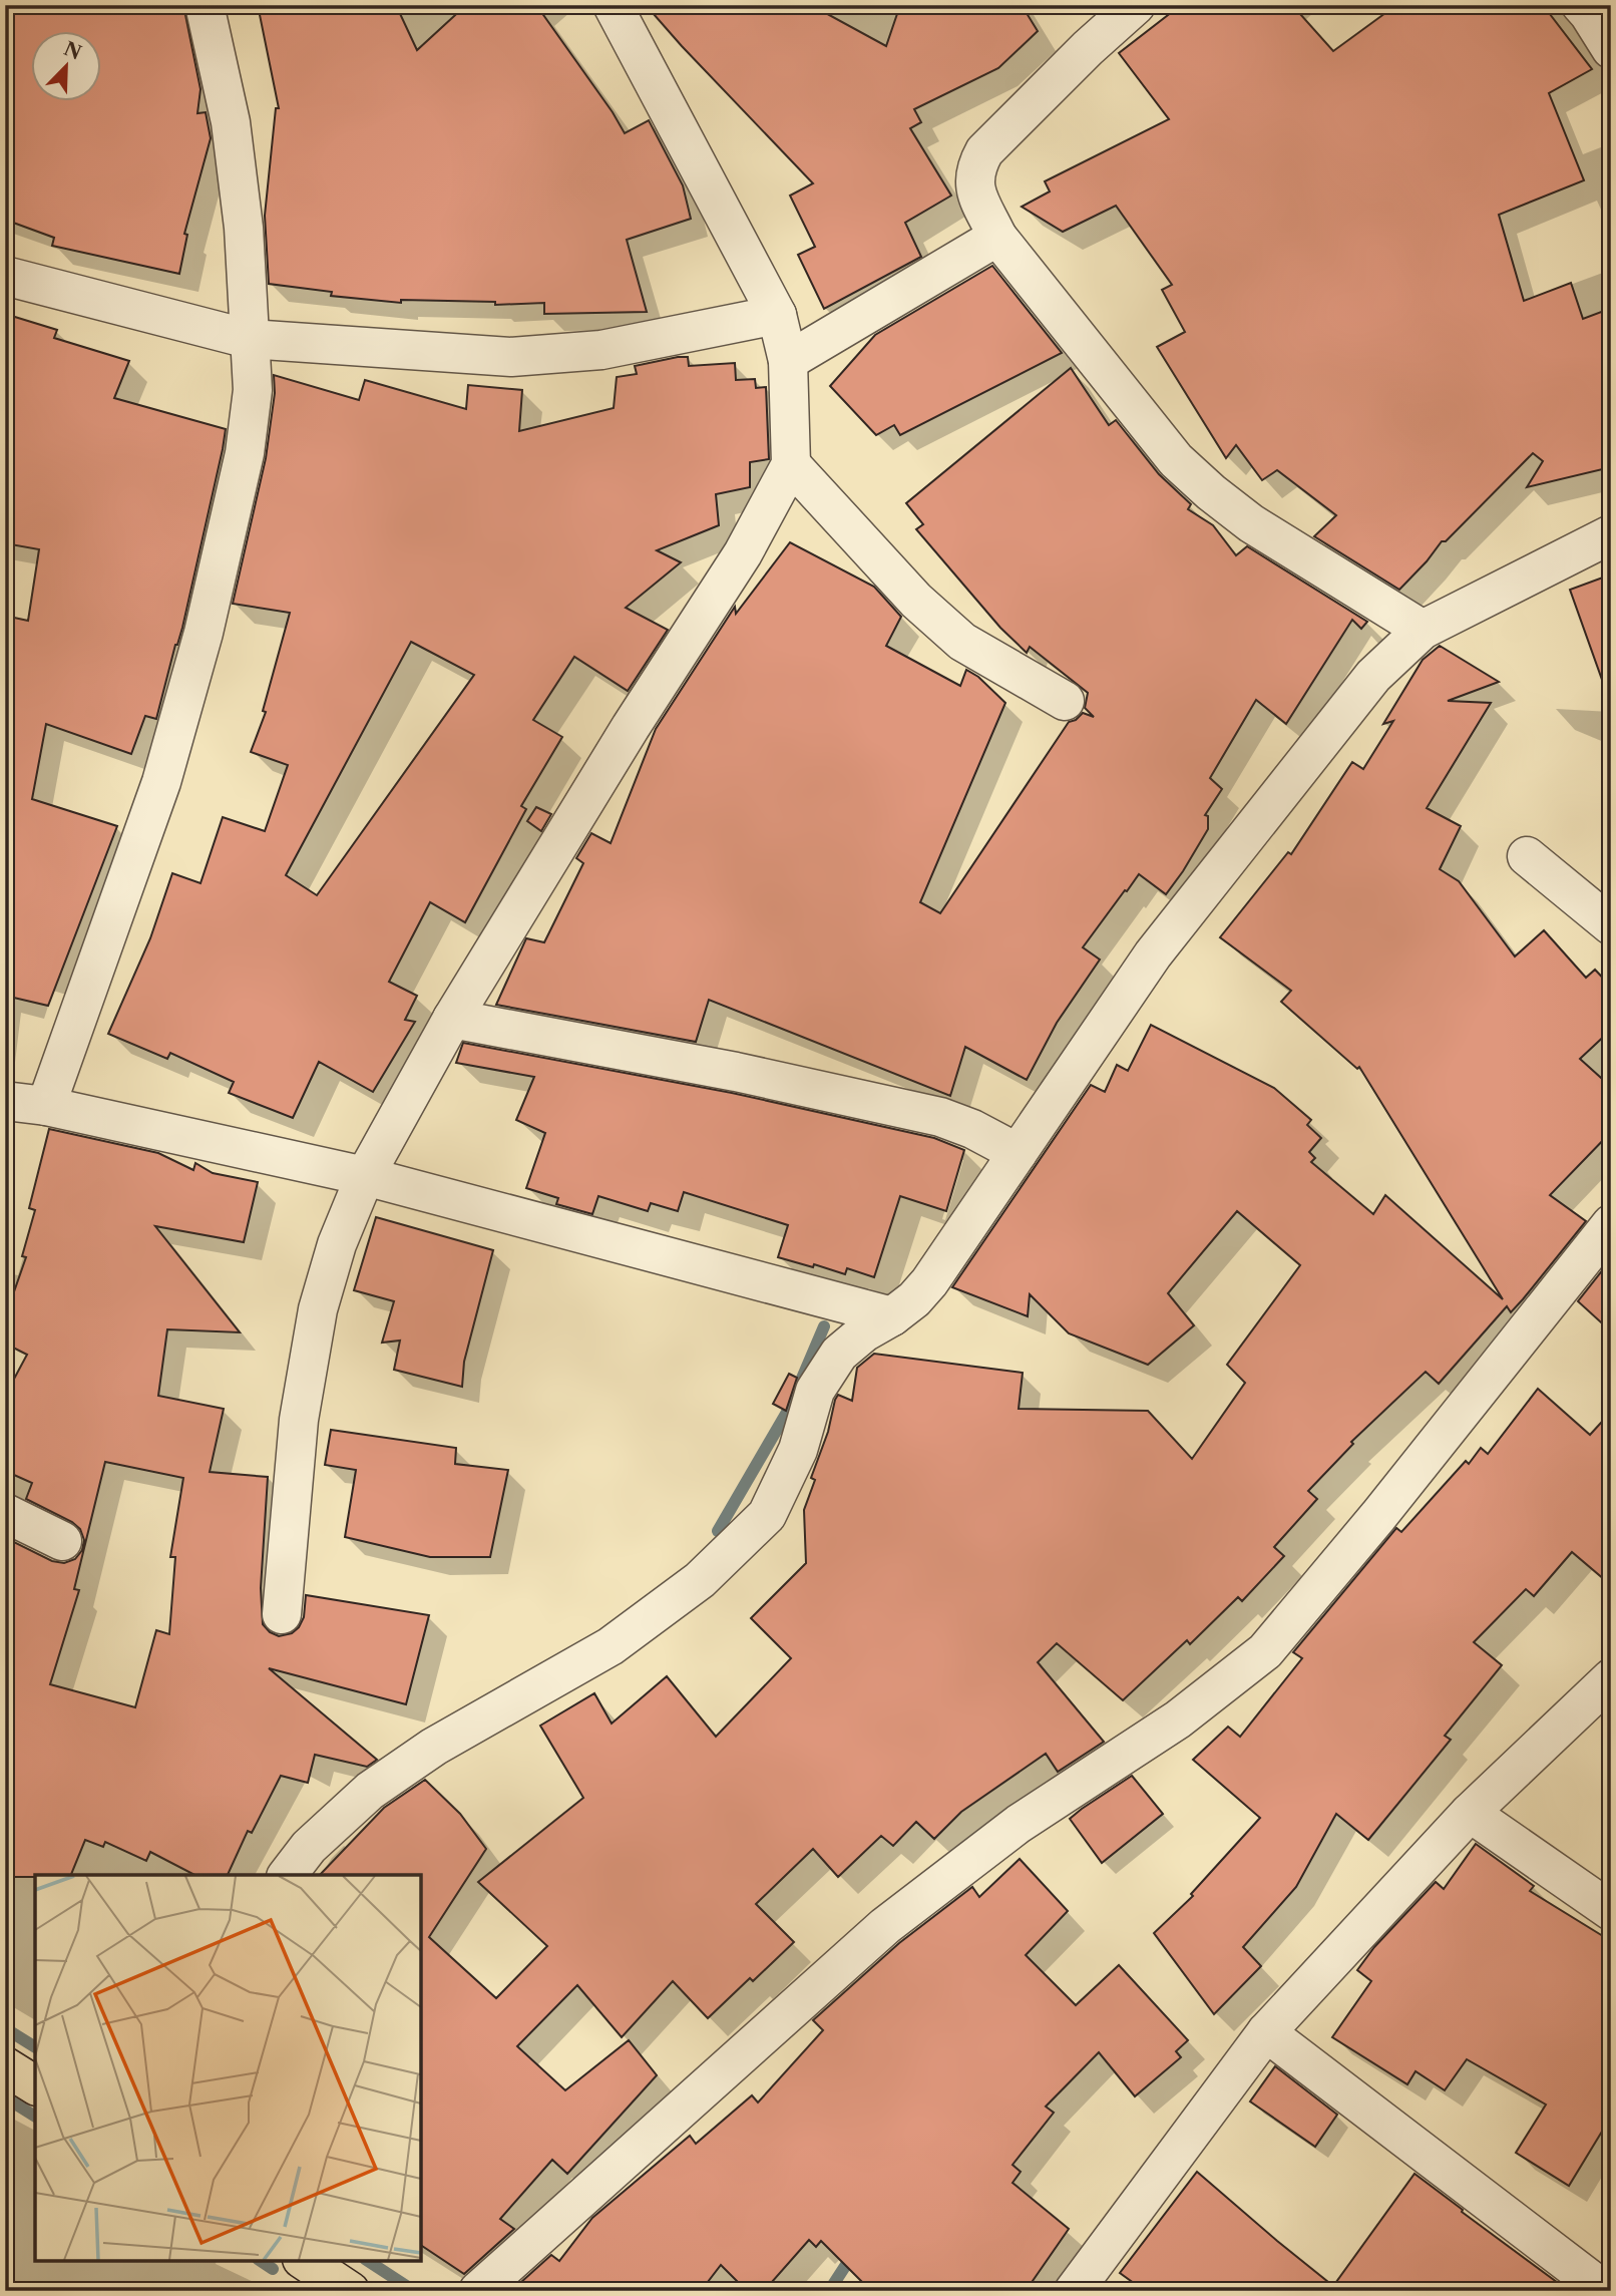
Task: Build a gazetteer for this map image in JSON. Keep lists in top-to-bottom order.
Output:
{
  "north": "top right"
}
